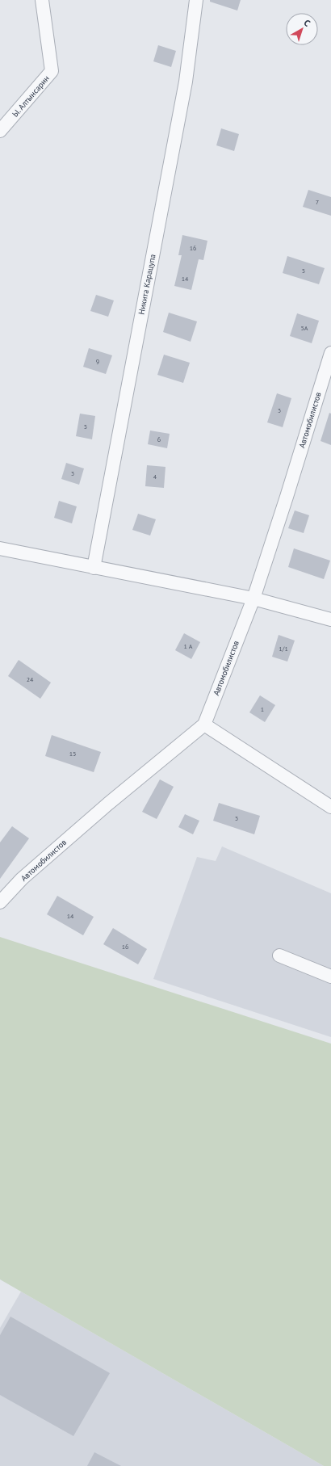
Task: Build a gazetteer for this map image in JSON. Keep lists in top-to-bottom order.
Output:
{
  "streets": {
    "street": ["Ы. Алтынсарин", "Никита Карацупа", "Автомобилистов"]
  },
  "house_numbers": [
    "7",
    "16",
    "5",
    "14",
    "5А",
    "9",
    "3",
    "5",
    "6",
    "3",
    "4",
    "1 А",
    "1/1",
    "24",
    "1",
    "15",
    "3",
    "14",
    "16"
  ],
  "north": "top right"
}
